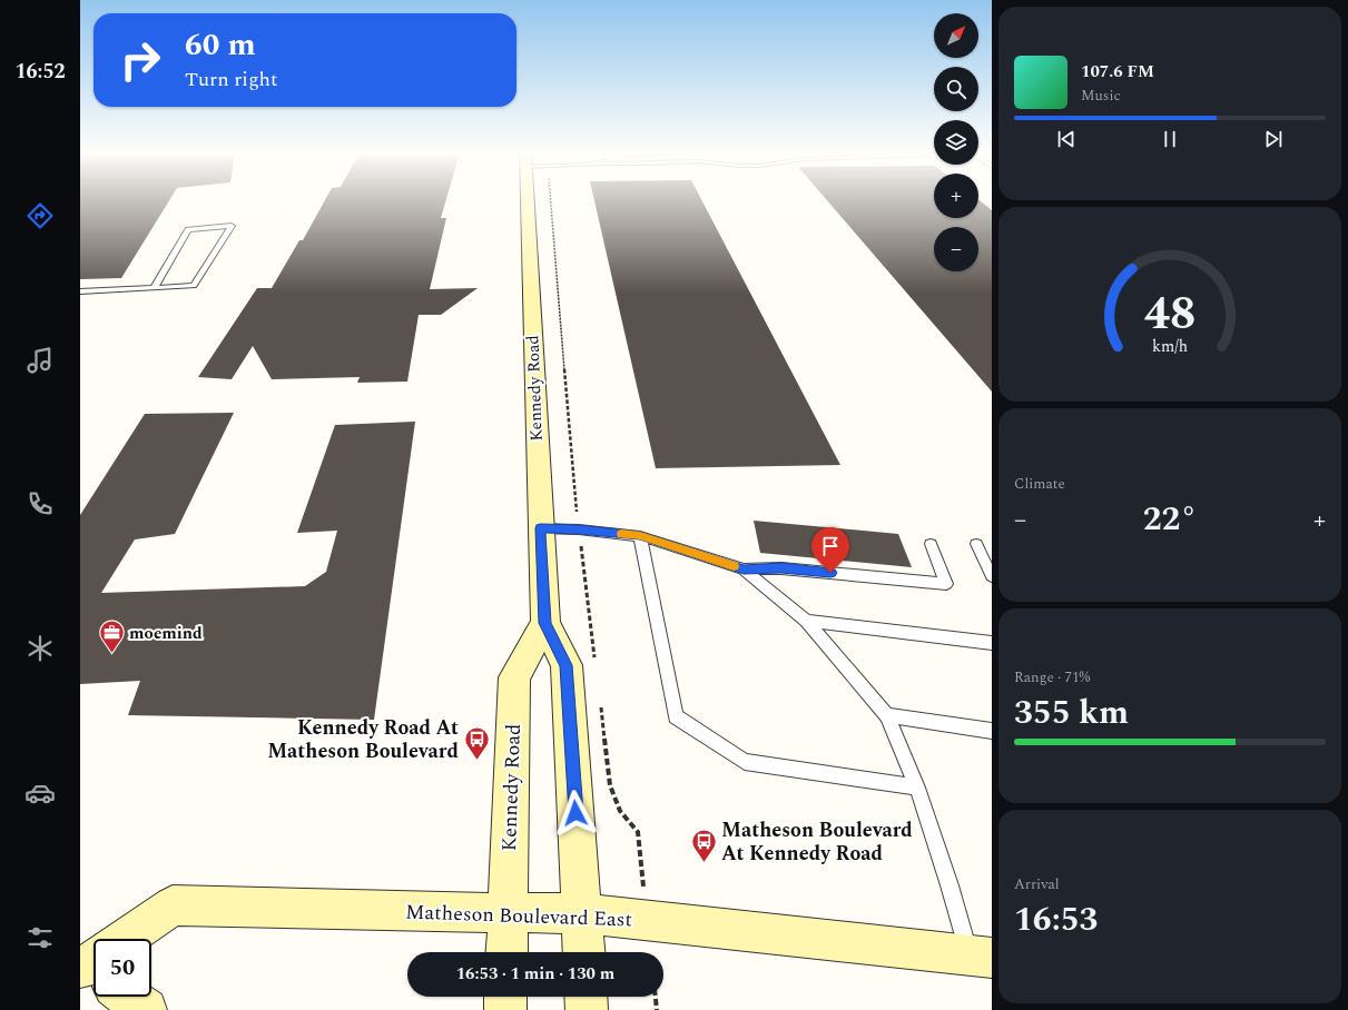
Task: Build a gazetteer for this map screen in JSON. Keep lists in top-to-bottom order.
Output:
{
  "streets": {
    "main road": ["Kennedy Road", "Matheson Boulevard East"]
  },
  "crossings": [
    ["Kennedy Road", "Matheson Boulevard East"]
  ],
  "places": {
    "office": ["moemind"],
    "bus stop": ["Kennedy Road At Matheson Boulevard", "Matheson Boulevard At Kennedy Road"]
  },
  "north": "top right",
  "page": {
    "tabs": "16:52",
    "map_buttons": ["+", "−"],
    "turn": ["60 m", "Turn right"],
    "song": ["107.6 FM", "Music"],
    "tile": [
      "Climate",
      ["Range · 71%", "355 km"],
      ["Arrival", "16:53"]
    ],
    "heat": ["−", "22°", "+"],
    "limit": "50",
    "trip": "16:53 · 1 min · 130 m",
    "gauge": ["48", "km/h"]
  }
}
